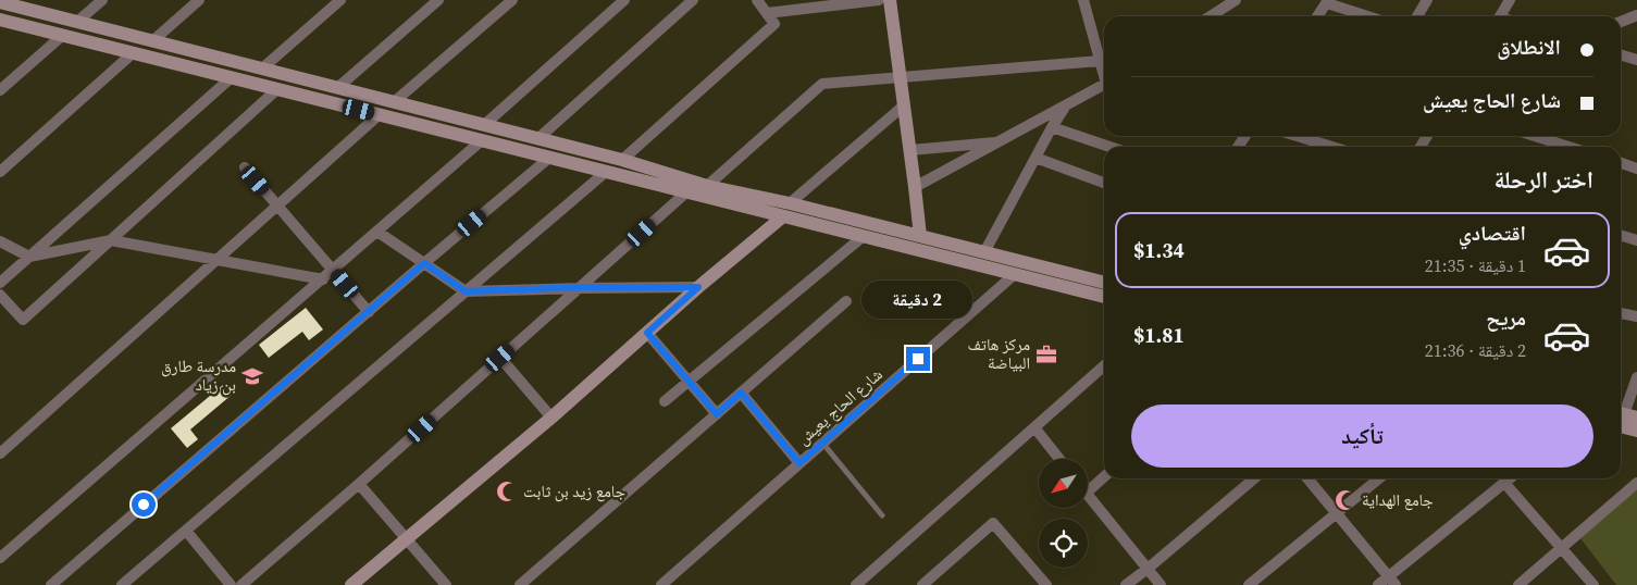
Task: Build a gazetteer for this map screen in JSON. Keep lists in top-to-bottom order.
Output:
{
  "streets": {
    "street": ["شارع الحاج يعيش"]
  },
  "places": {
    "office": ["مركز هاتف البياضة"],
    "school or university": ["مدرسة طارق بن زياد"],
    "mosque": ["جامع زيد بن ثابت", "جامع الهداية"]
  },
  "north": "bottom left",
  "page": {
    "banner": ["الانطلاق", "شارع الحاج يعيش"],
    "heading": "اختر الرحلة",
    "list": [
      {
        "name": "اقتصادي",
        "note": "1 دقيقة · 21:35",
        "value": "$1.34"
      },
      {
        "name": "مريح",
        "note": "2 دقيقة · 21:36",
        "value": "$1.81"
      }
    ],
    "bubble": "2 دقيقة",
    "buttons": "تأكيد"
  }
}
